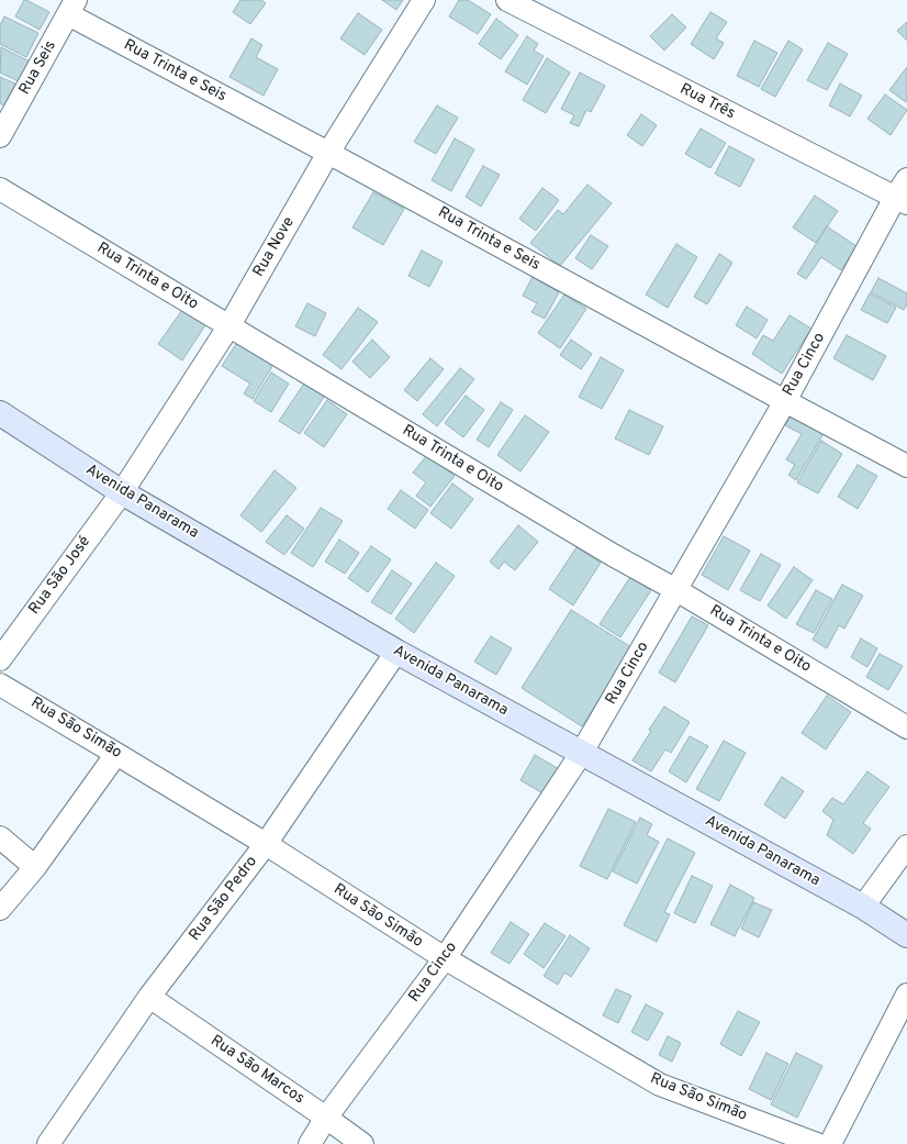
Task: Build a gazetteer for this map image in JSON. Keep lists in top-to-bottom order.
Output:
{
  "streets": {
    "street": [
      "Rua Seis",
      "Rua Trinta e Seis",
      "Rua Três",
      "Rua Nove",
      "Rua Trinta e Oito",
      "Rua Cinco",
      "Avenida Panarama",
      "Rua São José",
      "Rua São Simão",
      "Rua São Pedro",
      "Rua São Marcos"
    ]
  },
  "crossings": [
    ["Rua Seis", "Rua Trinta e Seis"],
    ["Rua Trinta e Seis", "Rua Nove"],
    ["Rua Trinta e Seis", "Rua Cinco"],
    ["Rua Três", "Rua Cinco"],
    ["Rua Nove", "Rua Trinta e Oito"],
    ["Rua Nove", "Avenida Panarama"],
    ["Rua Nove", "Rua São José"],
    ["Rua Trinta e Oito", "Rua Cinco"],
    ["Rua Cinco", "Avenida Panarama"],
    ["Rua Cinco", "Rua São Simão"],
    ["Rua Cinco", "Rua São Marcos"],
    ["Avenida Panarama", "Rua São José"],
    ["Avenida Panarama", "Rua São Pedro"],
    ["Rua São Simão", "Rua São Pedro"],
    ["Rua São Pedro", "Rua São Marcos"]
  ]
}
